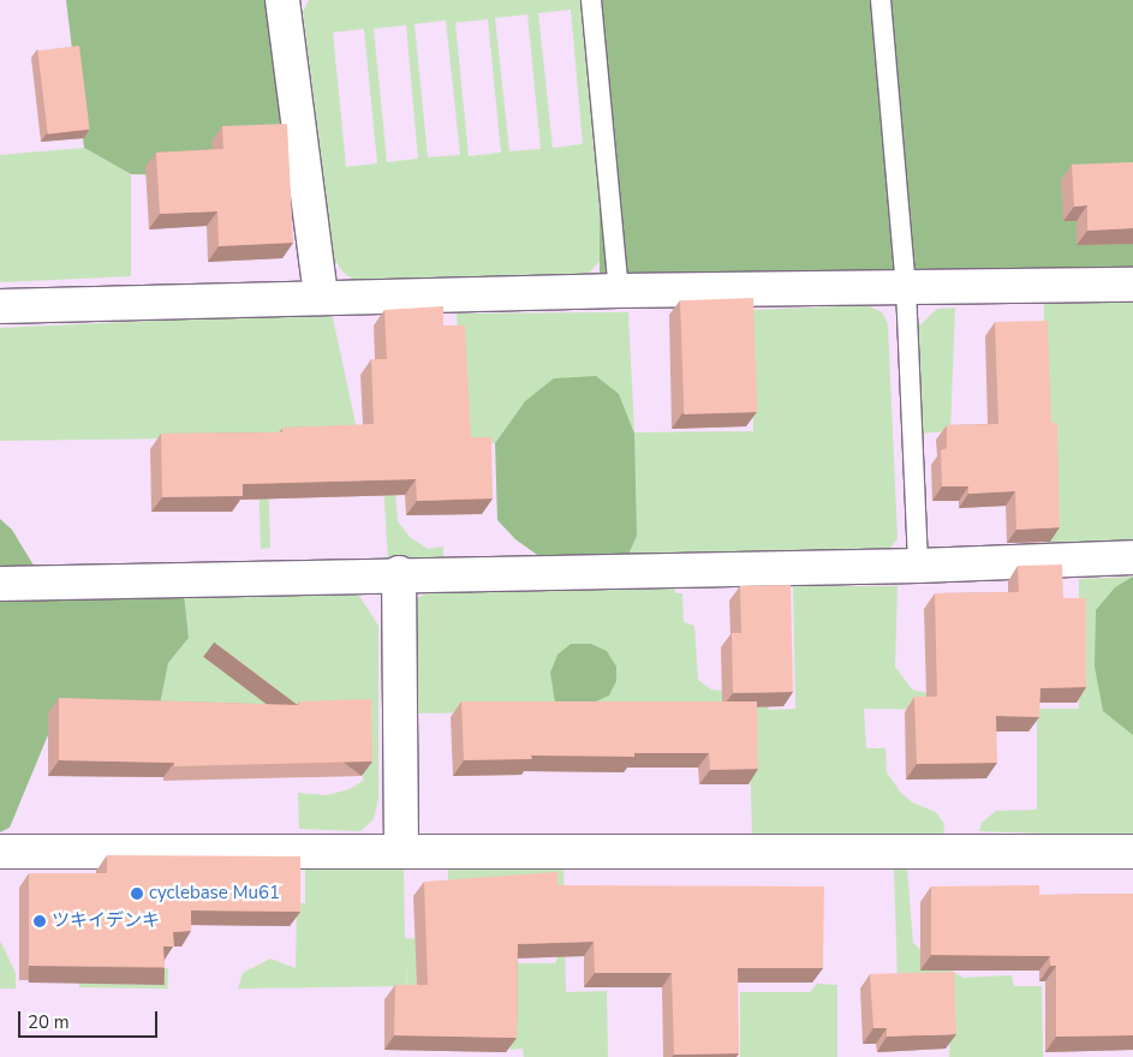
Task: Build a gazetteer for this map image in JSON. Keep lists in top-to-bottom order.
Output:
{
  "places": ["cyclebase Mu61", "ツキイデンキ"],
  "scale_bar": "20 m"
}
